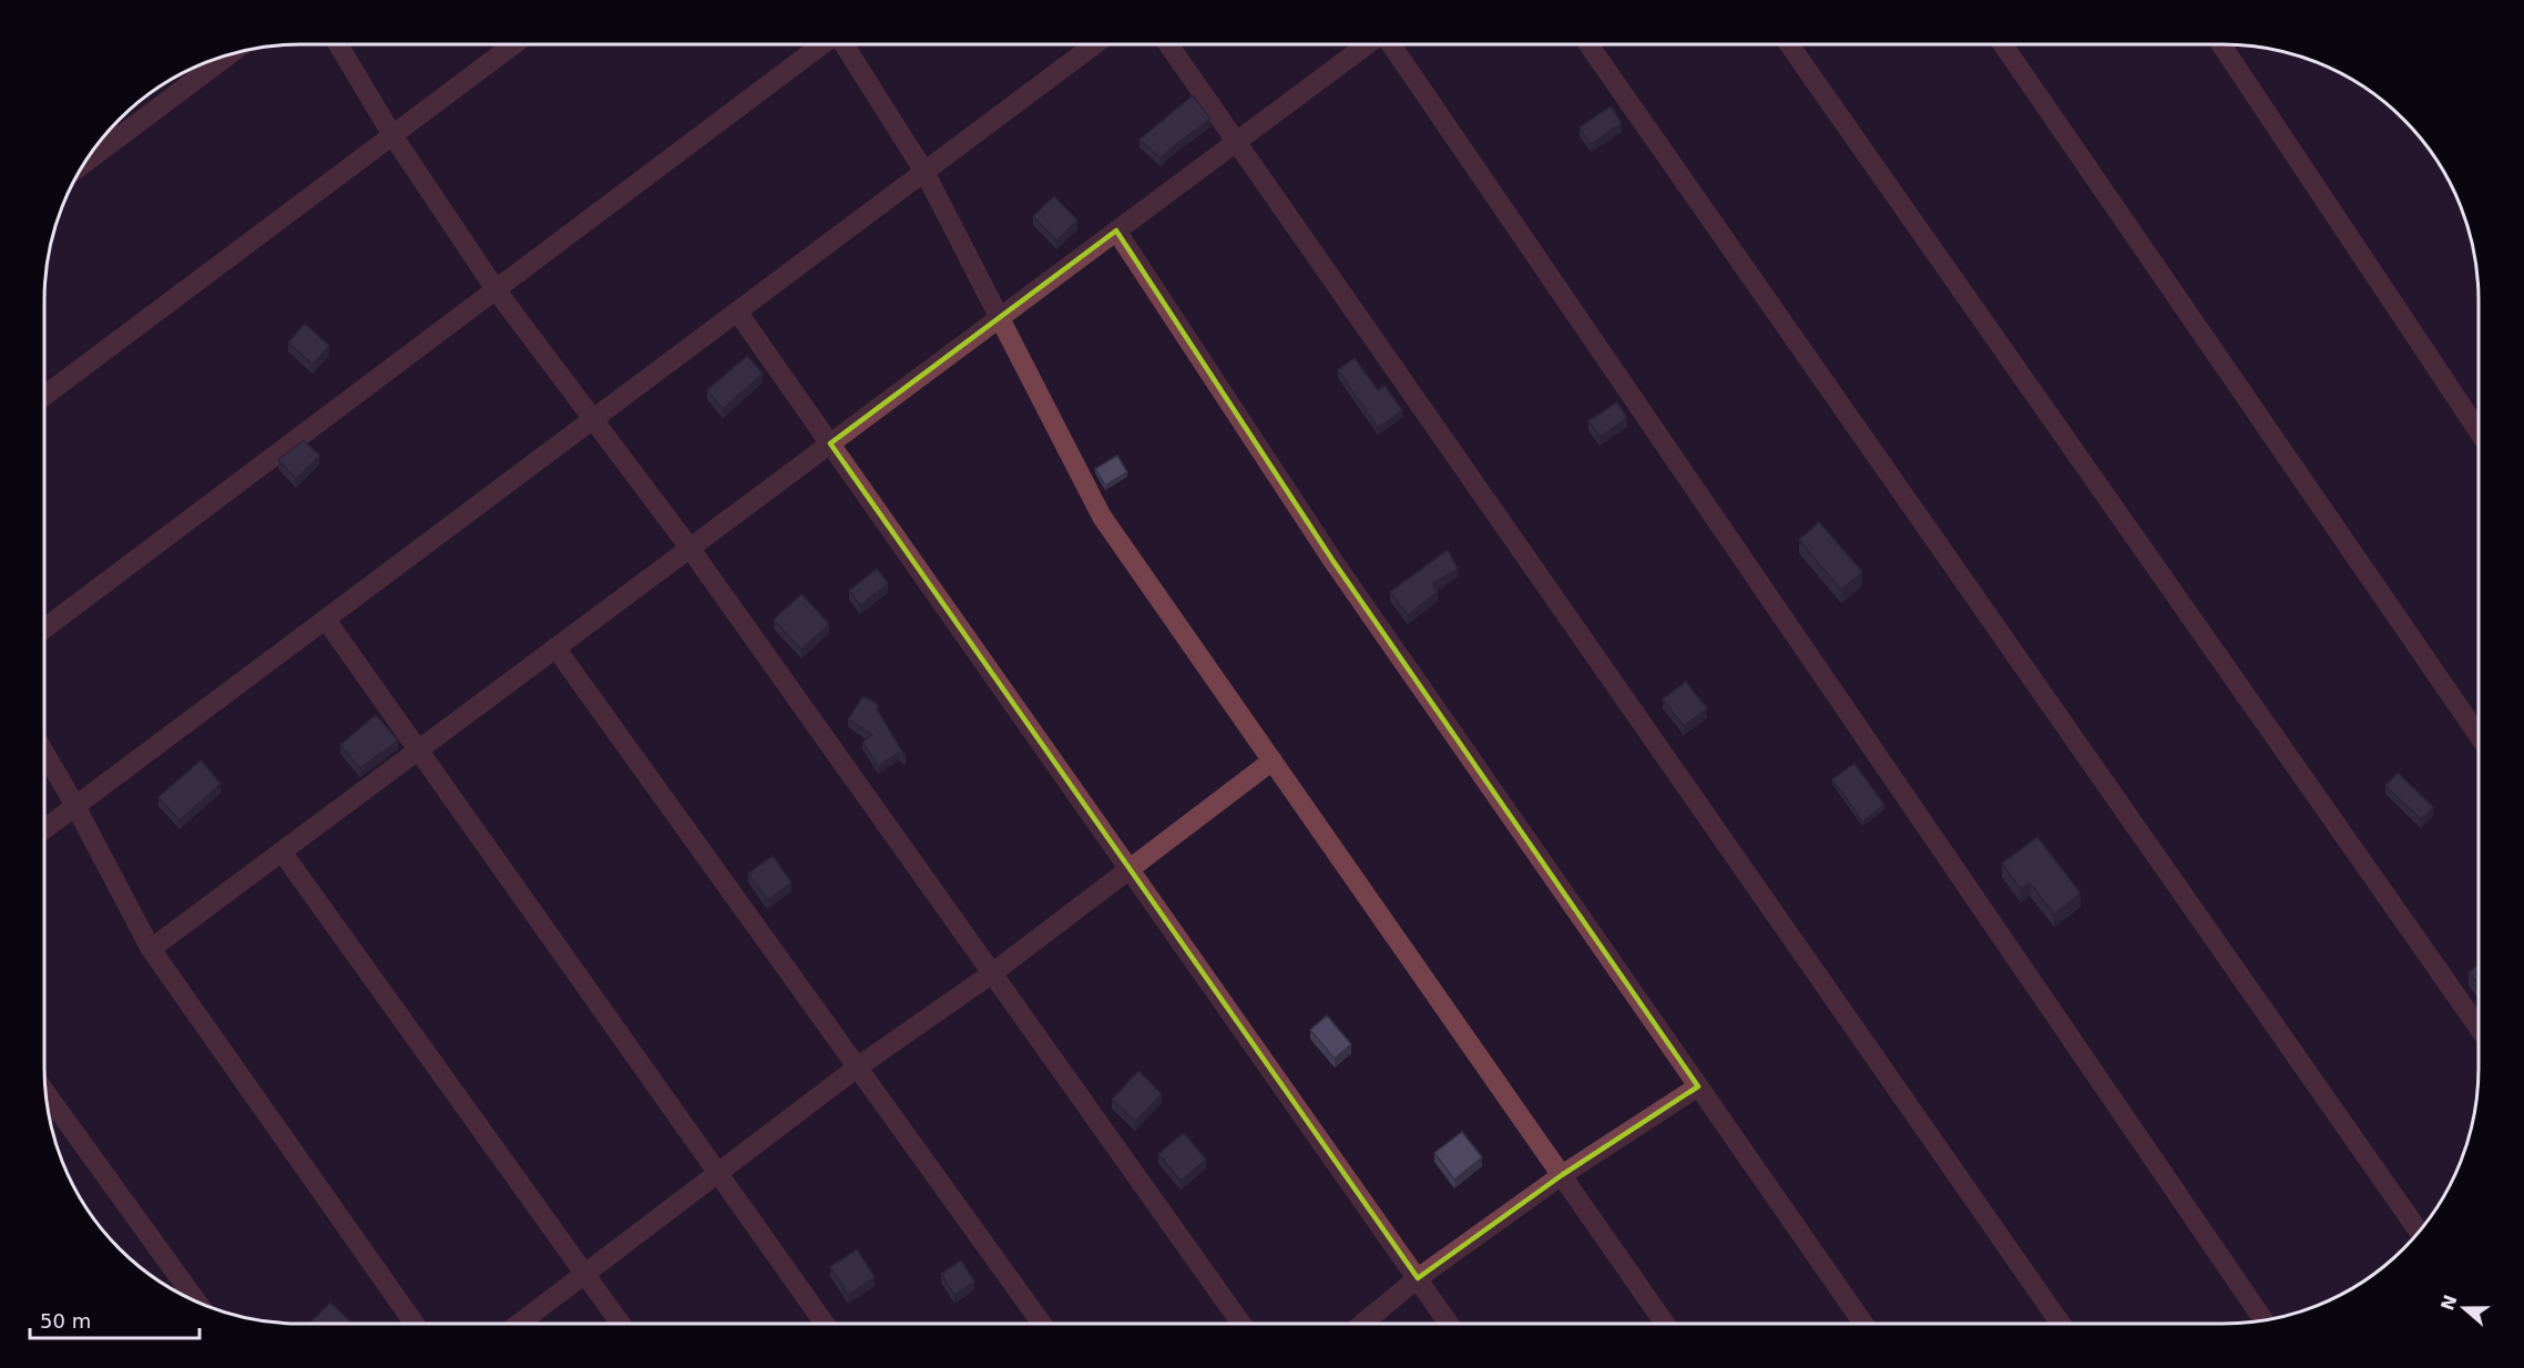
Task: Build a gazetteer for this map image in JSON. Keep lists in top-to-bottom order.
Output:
{
  "scale_bar": "50 m",
  "north": "left"
}
